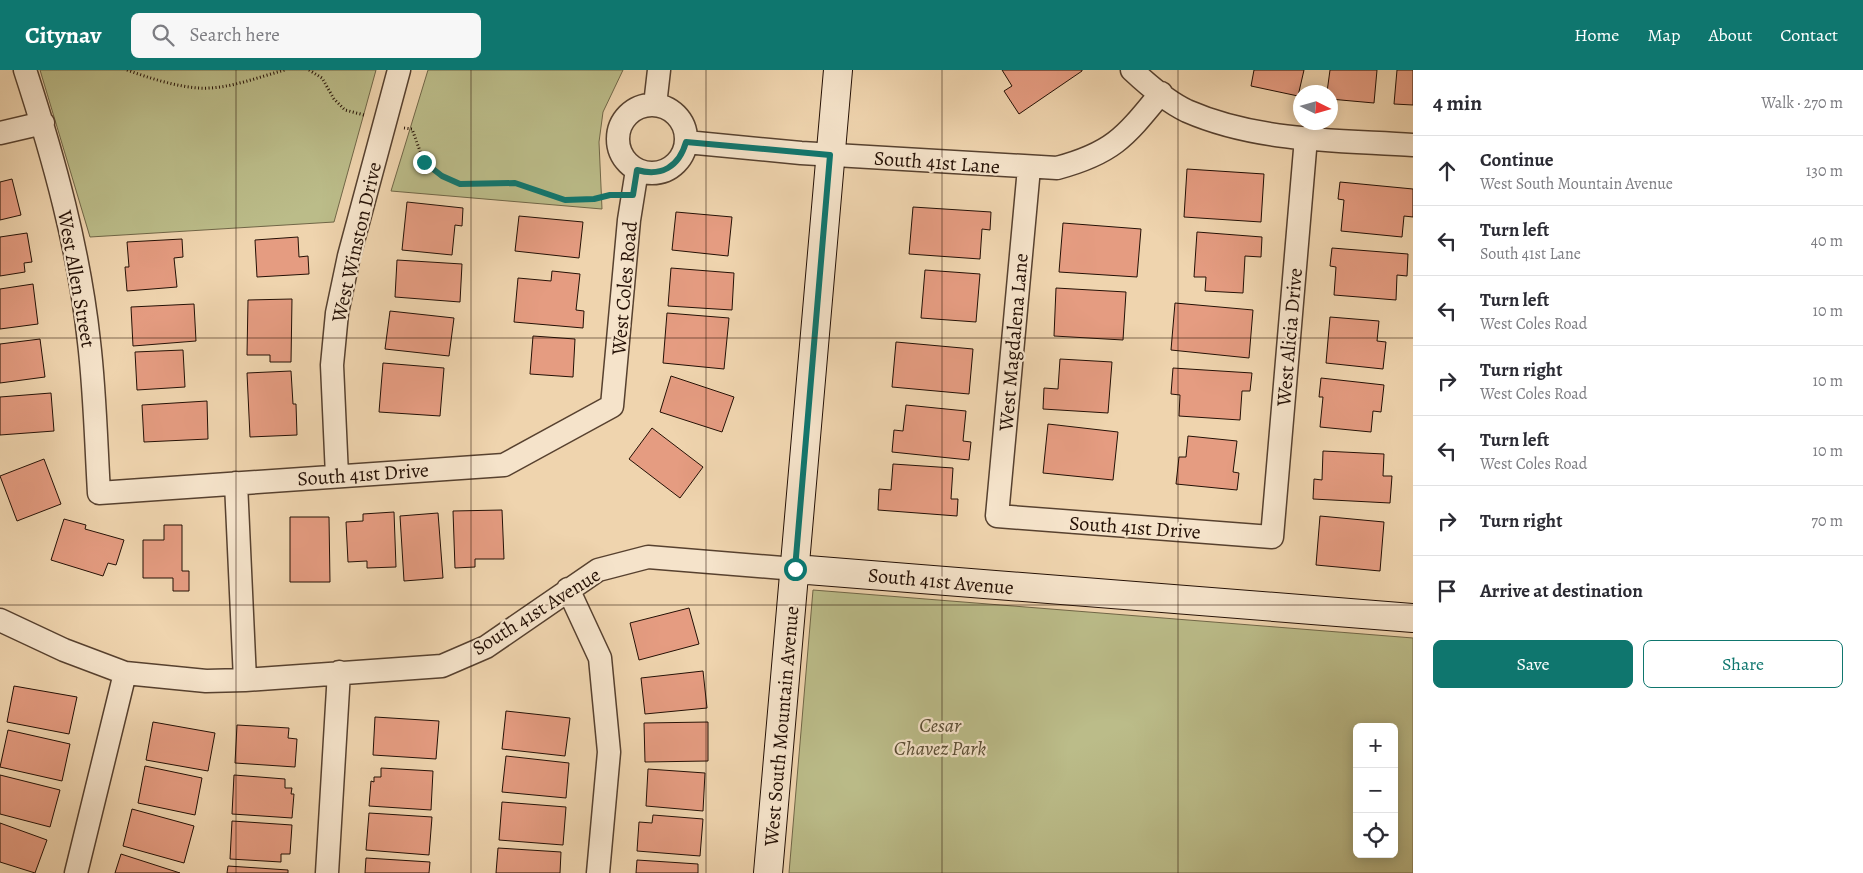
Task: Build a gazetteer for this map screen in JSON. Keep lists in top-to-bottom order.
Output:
{
  "streets": {
    "street": [
      "South 41st Lane",
      "West Winston Drive",
      "West Allen Street",
      "West Coles Road",
      "West Alicia Drive",
      "West Magdalena Lane",
      "South 41st Drive",
      "South 41st Avenue",
      "West South Mountain Avenue"
    ]
  },
  "crossings": [
    ["South 41st Lane", "West Coles Road"],
    ["South 41st Lane", "West Magdalena Lane"],
    ["South 41st Lane", "West South Mountain Avenue"],
    ["West Winston Drive", "South 41st Drive"],
    ["West Allen Street", "South 41st Drive"],
    ["West Coles Road", "South 41st Drive"],
    ["West Alicia Drive", "South 41st Drive"],
    ["West Magdalena Lane", "South 41st Drive"],
    ["South 41st Avenue", "West South Mountain Avenue"]
  ],
  "parks": ["Cesar Chavez Park"],
  "north": "right",
  "page": {
    "header": "Citynav",
    "search": "Search here",
    "nav": [
      "Home",
      "Map",
      "About",
      "Contact"
    ],
    "heading": ["4 min", "Walk · 270 m"],
    "list": [
      ["Continue", "West South Mountain Avenue", "130 m"],
      ["Turn left", "South 41st Lane", "40 m"],
      ["Turn left", "West Coles Road", "10 m"],
      ["Turn right", "West Coles Road", "10 m"],
      ["Turn left", "West Coles Road", "10 m"],
      ["Turn right", "70 m"],
      "Arrive at destination"
    ],
    "buttons": ["Save", "Share"],
    "map_buttons": ["+", "−"]
  }
}
